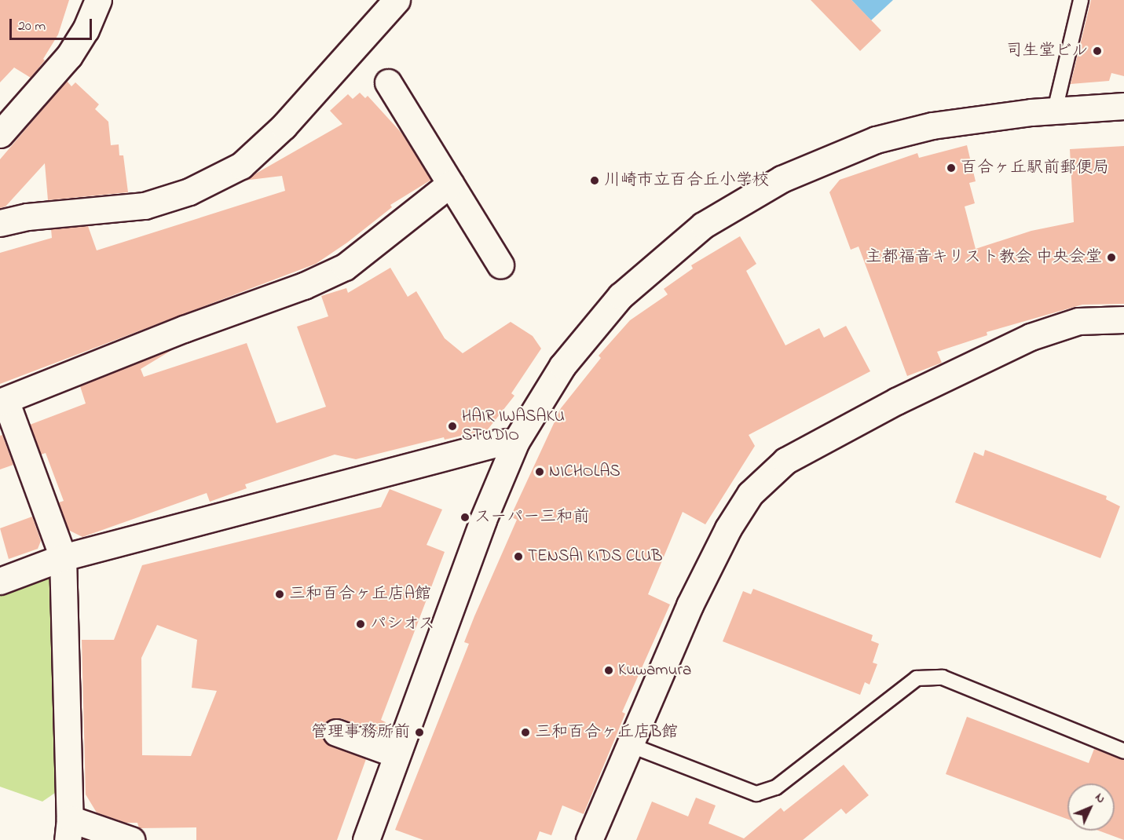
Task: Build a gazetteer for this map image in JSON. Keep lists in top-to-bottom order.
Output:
{
  "places": [
    "司生堂ビル",
    "百合ヶ丘駅前郵便局",
    "川崎市立百合丘小学校",
    "主都福音キリスト教会 中央会堂",
    "HAIR IWASAKU STUDIO",
    "NICHOLAS",
    "スーパー三和前",
    "TENSAI KIDS CLUB",
    "三和百合ヶ丘店A館",
    "パシオス",
    "Kuwamura",
    "管理事務所前",
    "三和百合ヶ丘店B館"
  ],
  "scale_bar": "20 m",
  "north": "top right"
}
